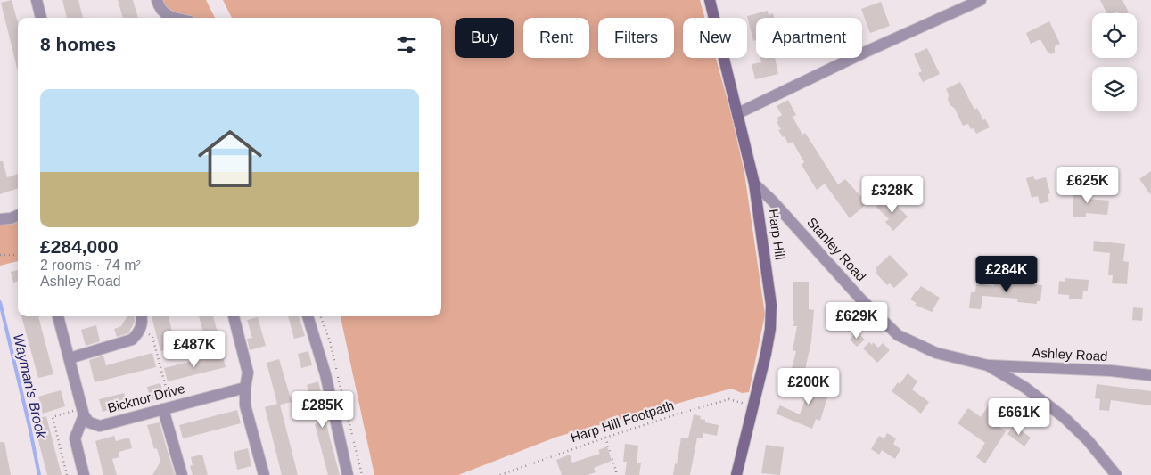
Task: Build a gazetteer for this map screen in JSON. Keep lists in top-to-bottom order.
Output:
{
  "streets": {
    "street": [
      "Harp Hill",
      "Stanley Road",
      "Ashley Road",
      "Bicknor Drive"
    ],
    "path": ["Harp Hill Footpath"]
  },
  "crossings": [
    ["Harp Hill", "Stanley Road"],
    ["Harp Hill", "Harp Hill Footpath"],
    ["Stanley Road", "Ashley Road"]
  ],
  "water": ["Wayman's Brook"],
  "page": {
    "chip": [
      "Buy",
      "Rent",
      "Filters",
      "New",
      "Apartment"
    ],
    "heading": "8 homes",
    "list": [
      {
        "name": "£284,000",
        "note": "2 rooms · 74 m² · Ashley Road"
      }
    ],
    "price": [
      "£625K",
      "£328K",
      "£284K",
      "£629K",
      "£487K",
      "£200K",
      "£285K",
      "£661K"
    ]
  }
}
